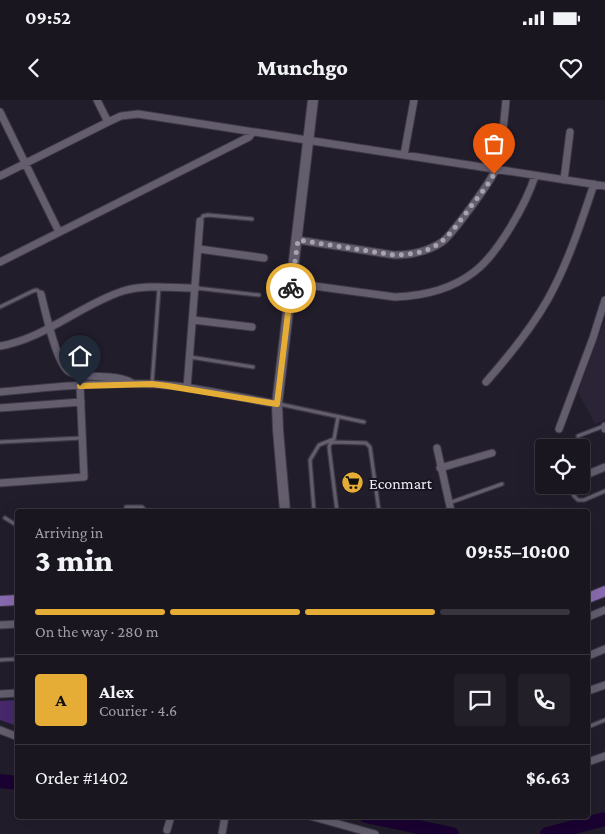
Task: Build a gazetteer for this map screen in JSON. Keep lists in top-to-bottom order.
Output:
{
  "places": {
    "supermarket": ["Econmart"]
  },
  "page": {
    "status": "09:52",
    "header": "Munchgo",
    "heading": ["3 min", "Arriving in", "09:55–10:00"],
    "panel": [
      "Alex",
      "Courier · 4.6",
      "Order #1402",
      "$6.63"
    ],
    "bar": "On the way · 280 m",
    "round": "A"
  }
}
